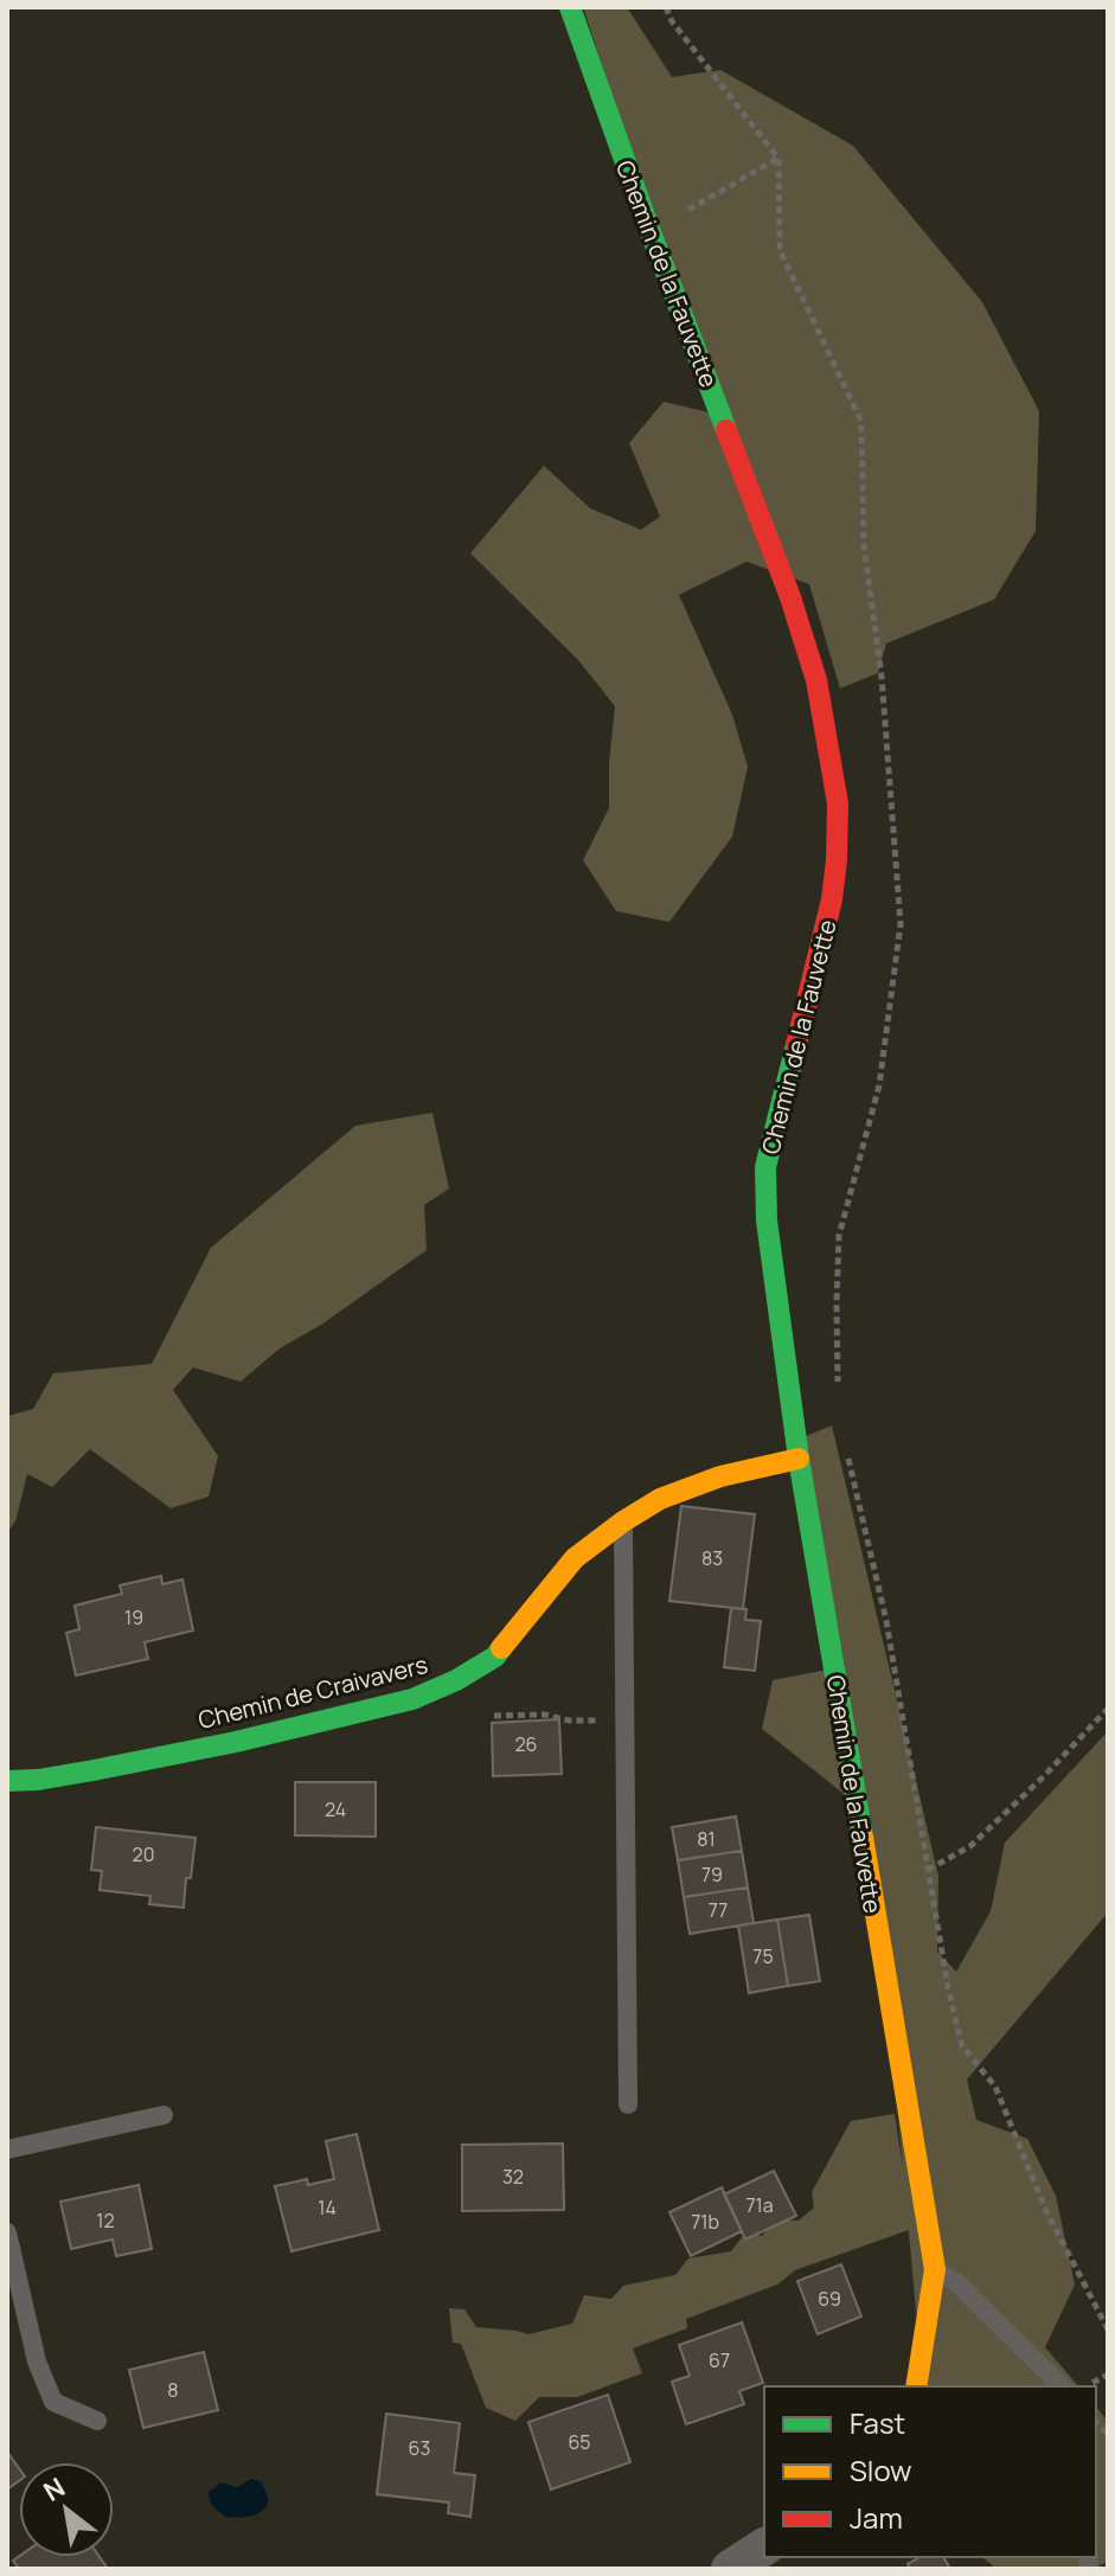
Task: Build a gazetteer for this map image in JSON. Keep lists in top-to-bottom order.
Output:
{
  "streets": {
    "street": ["Chemin de la Fauvette", "Chemin de Craivavers"]
  },
  "crossings": [
    ["Chemin de la Fauvette", "Chemin de Craivavers"]
  ],
  "house_numbers": [
    "83",
    "19",
    "26",
    "24",
    "81",
    "20",
    "79",
    "77",
    "75",
    "32",
    "71a",
    "14",
    "12",
    "71b",
    "69",
    "67",
    "8",
    "65",
    "63"
  ],
  "legend": ["Fast", "Slow", "Jam"],
  "north": "top left"
}
